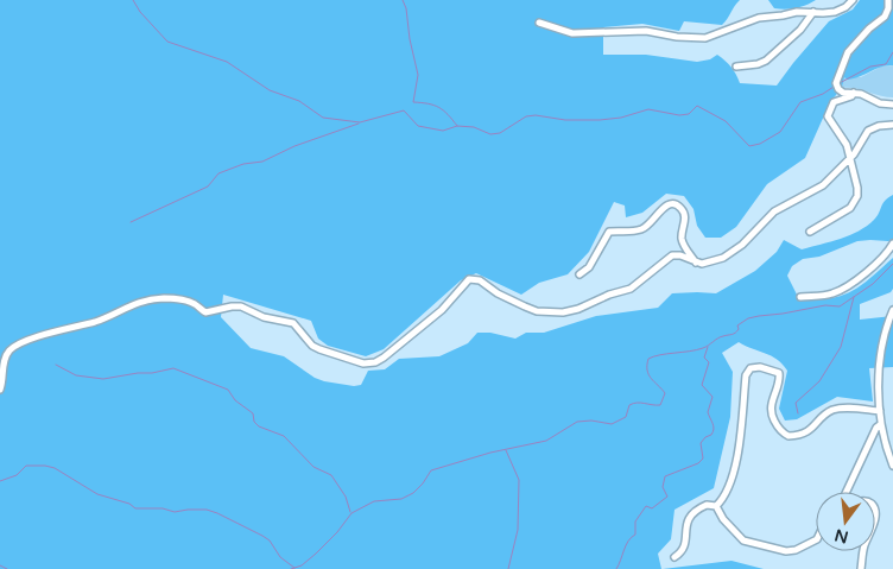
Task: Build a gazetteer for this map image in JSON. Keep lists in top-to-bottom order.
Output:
{
  "north": "bottom"
}
